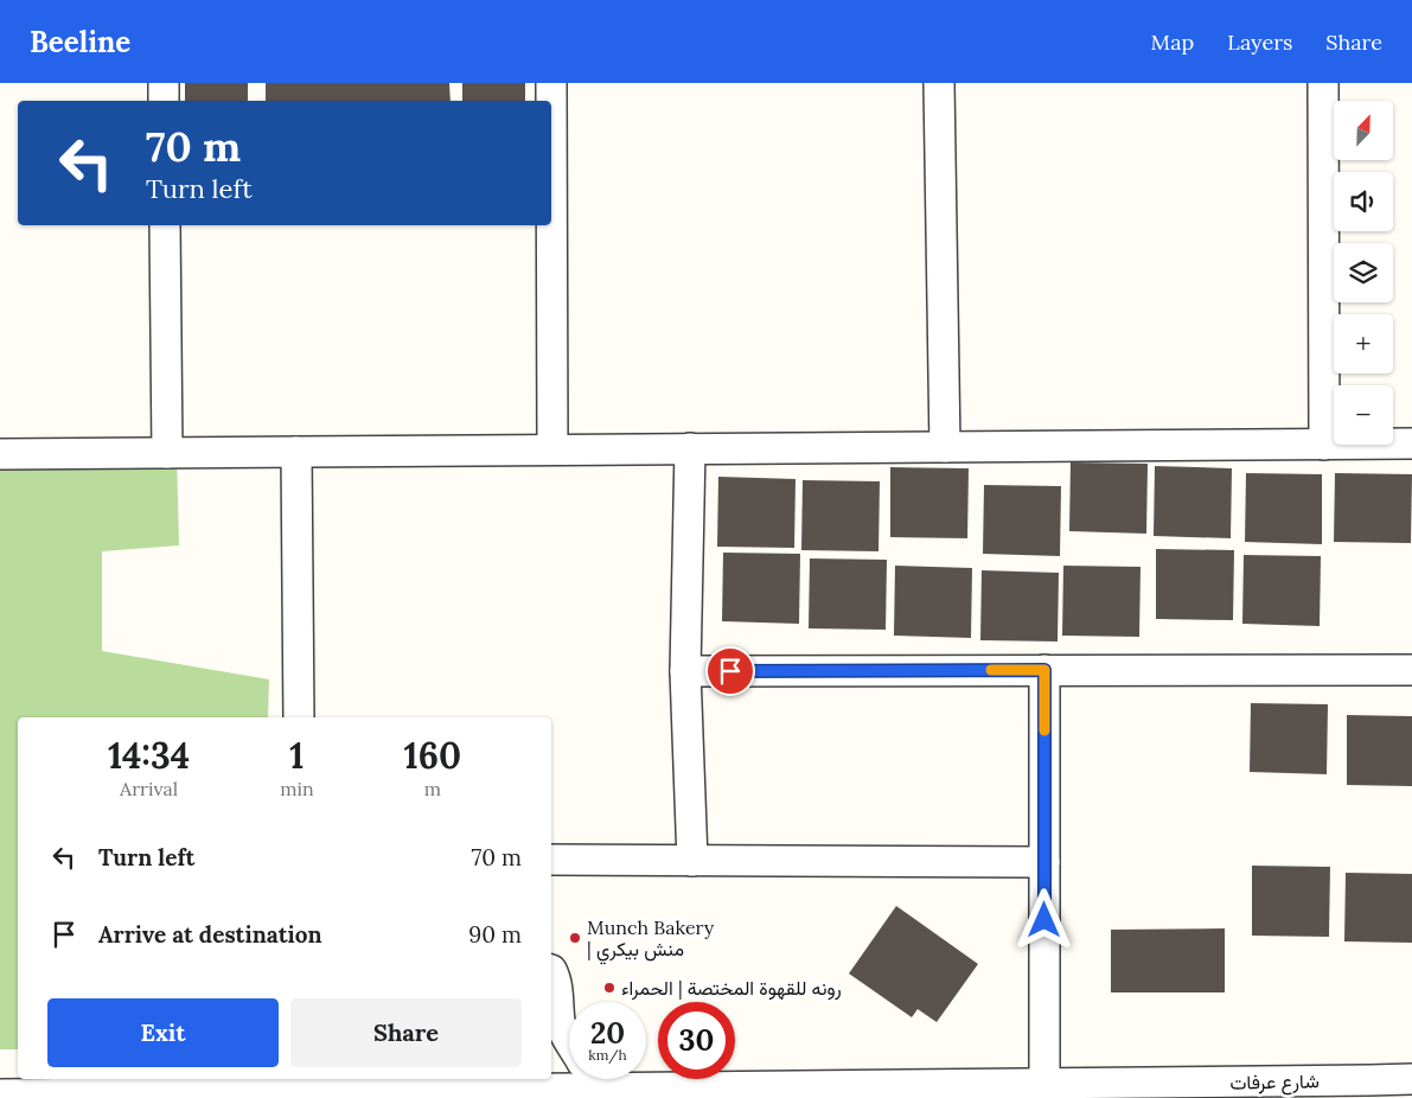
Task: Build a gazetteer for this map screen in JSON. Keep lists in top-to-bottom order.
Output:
{
  "streets": {
    "street": ["شارع عرفات"]
  },
  "places": ["Munch Bakery | منش بيكري", "رونه للقهوة المختصة | الحمراء"],
  "north": "top right",
  "page": {
    "header": "Beeline",
    "nav": ["Map", "Layers", "Share"],
    "map_buttons": ["+", "−"],
    "turn": ["70 m", "Turn left"],
    "eta": [
      "14:34",
      "Arrival",
      "1",
      "min",
      "160",
      "m"
    ],
    "list": [
      {
        "name": "Turn left",
        "value": "70 m"
      },
      {
        "name": "Arrive at destination",
        "value": "90 m"
      }
    ],
    "buttons": ["Exit", "Share"],
    "speed": "20 km/h",
    "limit": "30"
  }
}
